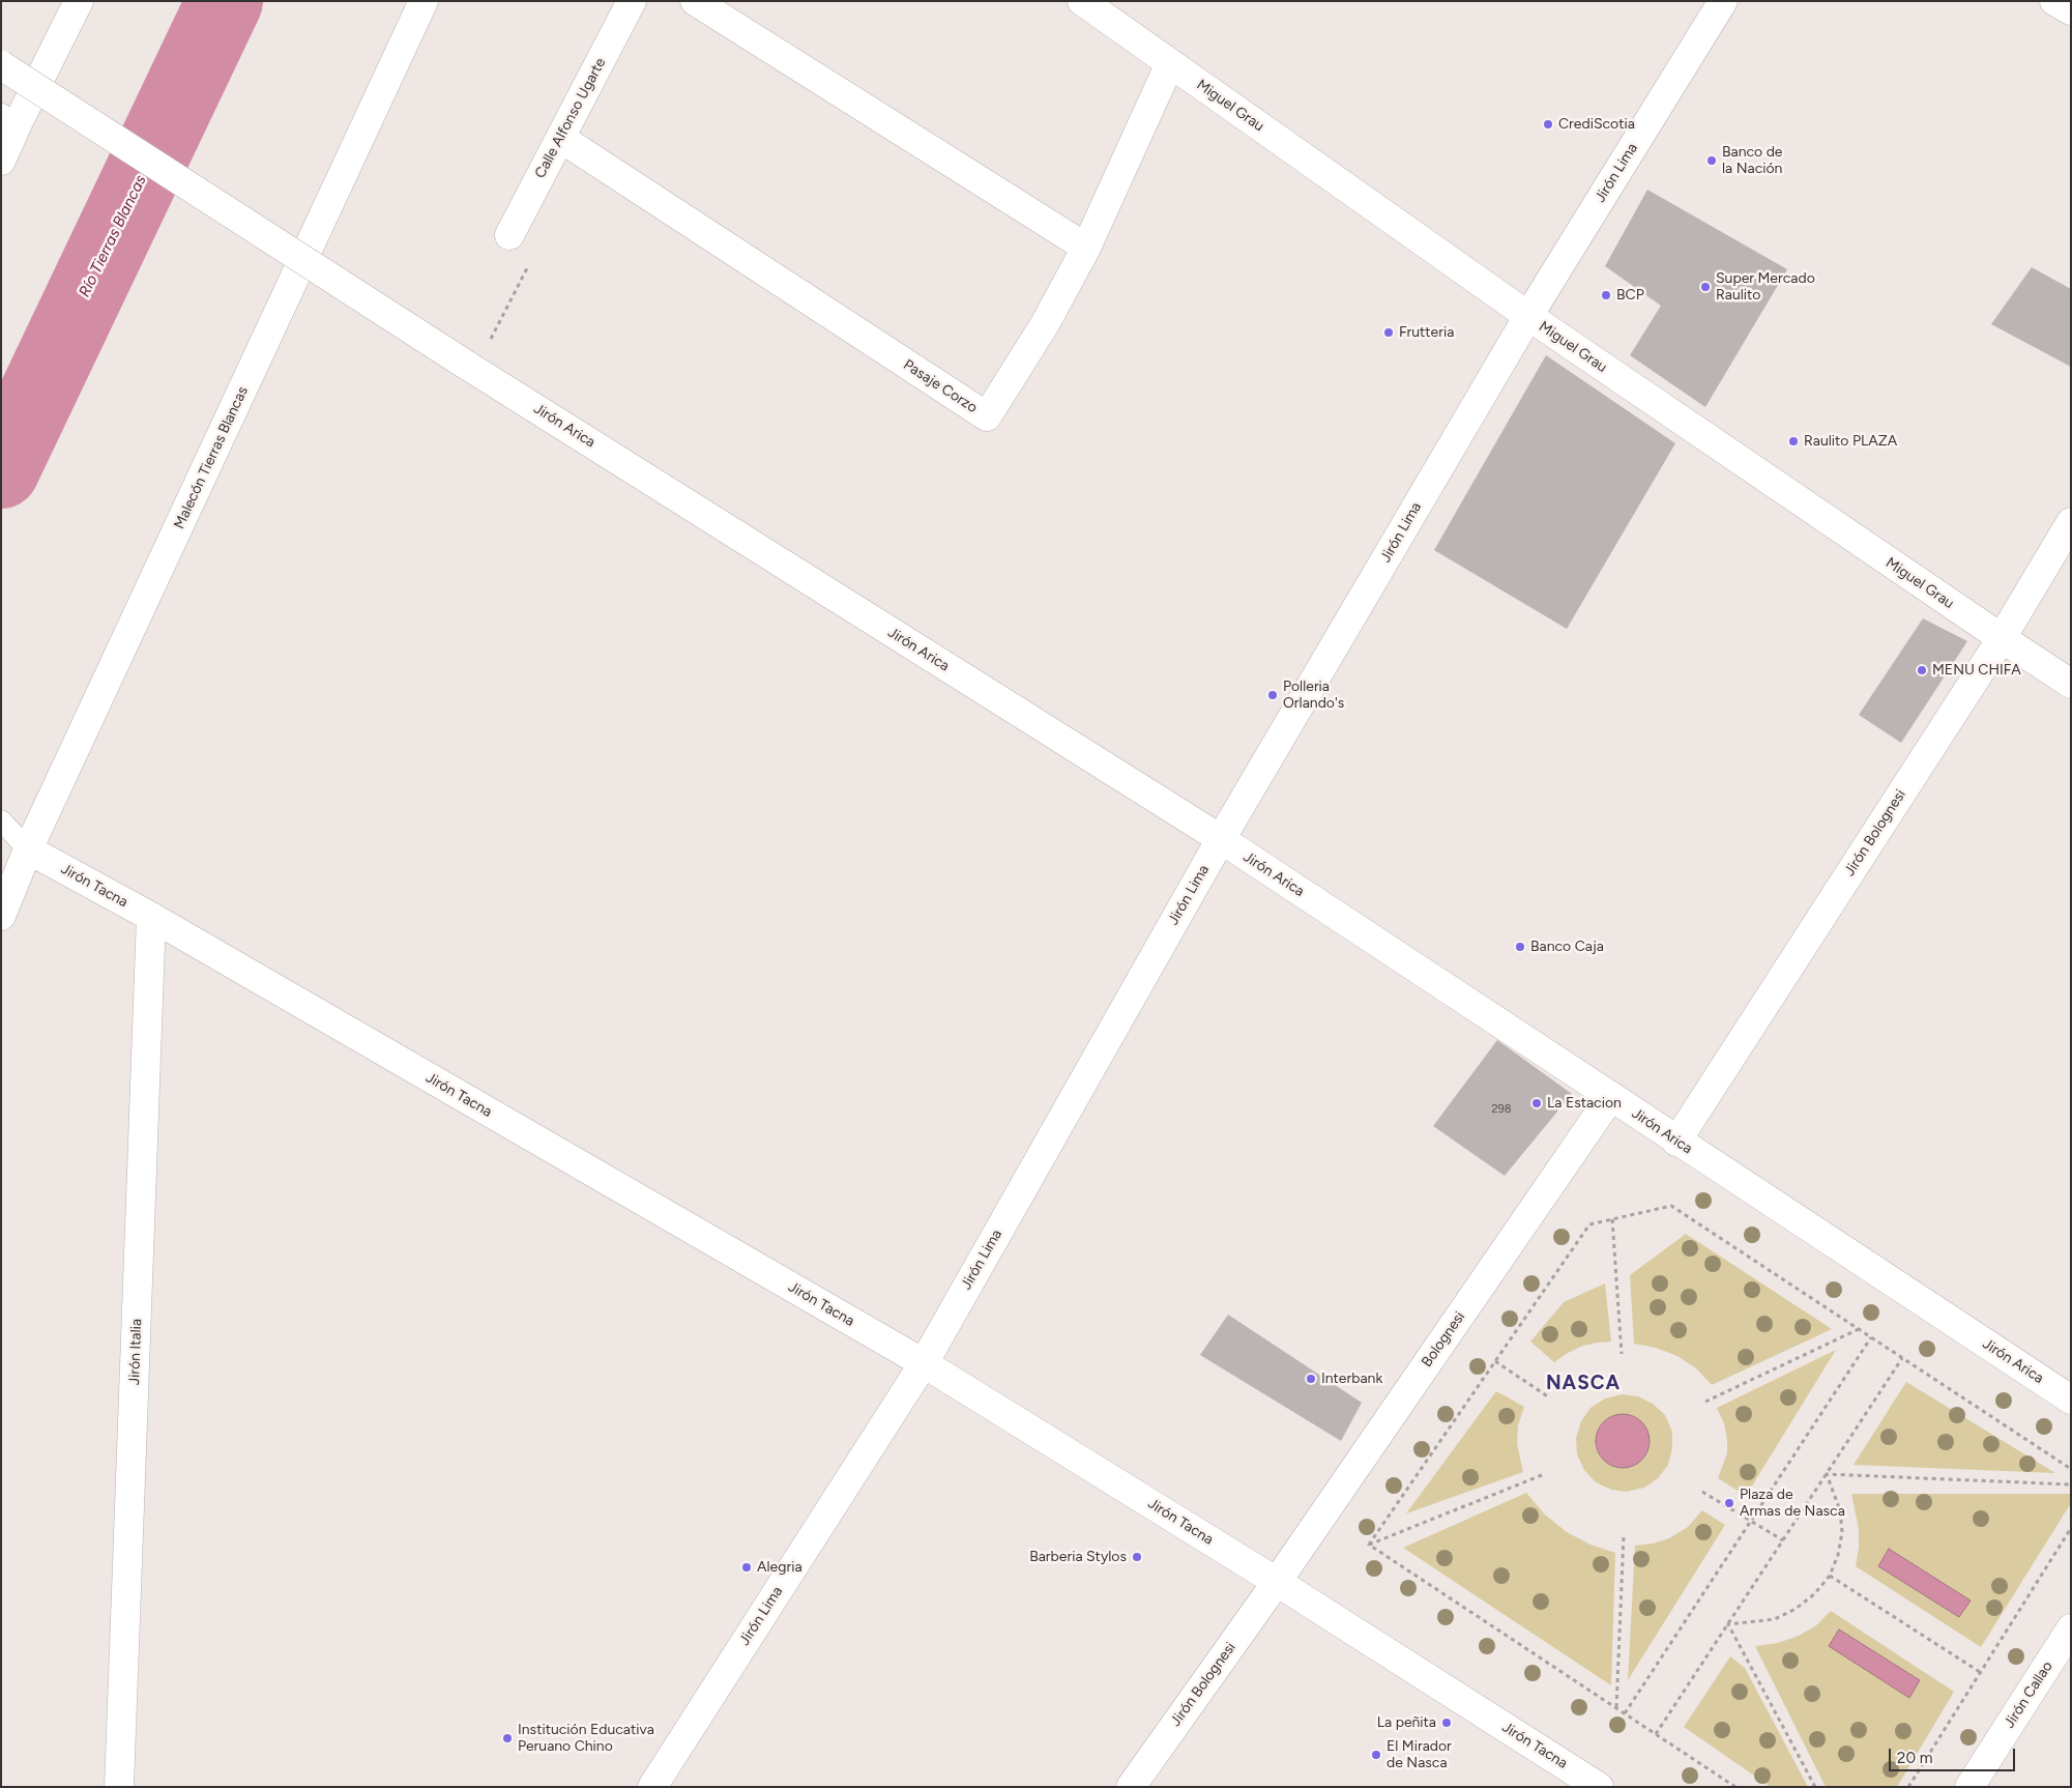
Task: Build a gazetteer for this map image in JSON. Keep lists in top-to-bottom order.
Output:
{
  "streets": {
    "street": [
      "Miguel Grau",
      "Calle Alfonso Ugarte",
      "Jirón Lima",
      "Pasaje Corzo",
      "Jirón Arica",
      "Malecón Tierras Blancas",
      "Jirón Bolognesi",
      "Jirón Tacna",
      "Bolognesi",
      "Jirón Italia",
      "Jirón Callao"
    ]
  },
  "crossings": [
    ["Miguel Grau", "Jirón Lima"],
    ["Miguel Grau", "Pasaje Corzo"],
    ["Miguel Grau", "Jirón Bolognesi"],
    ["Calle Alfonso Ugarte", "Pasaje Corzo"],
    ["Jirón Lima", "Jirón Arica"],
    ["Jirón Lima", "Jirón Tacna"],
    ["Jirón Arica", "Jirón Bolognesi"],
    ["Jirón Arica", "Bolognesi"],
    ["Malecón Tierras Blancas", "Jirón Tacna"],
    ["Jirón Bolognesi", "Jirón Tacna"],
    ["Jirón Bolognesi", "Bolognesi"],
    ["Jirón Tacna", "Bolognesi"],
    ["Jirón Tacna", "Jirón Italia"]
  ],
  "districts": ["NASCA"],
  "water": ["Río Tierras Blancas"],
  "places": [
    "CrediScotia",
    "Banco de la Nación",
    "Super Mercado Raulito",
    "BCP",
    "Frutteria",
    "Raulito PLAZA",
    "MENU CHIFA",
    "Polleria Orlando's",
    "Banco Caja",
    "La Estacion",
    "Interbank",
    "Plaza de Armas de Nasca",
    "Barberia Stylos",
    "Alegria",
    "La peñita",
    "Institución Educativa Peruano Chino",
    "El Mirador de Nasca"
  ],
  "house_numbers": ["298"],
  "scale_bar": "20 m"
}
